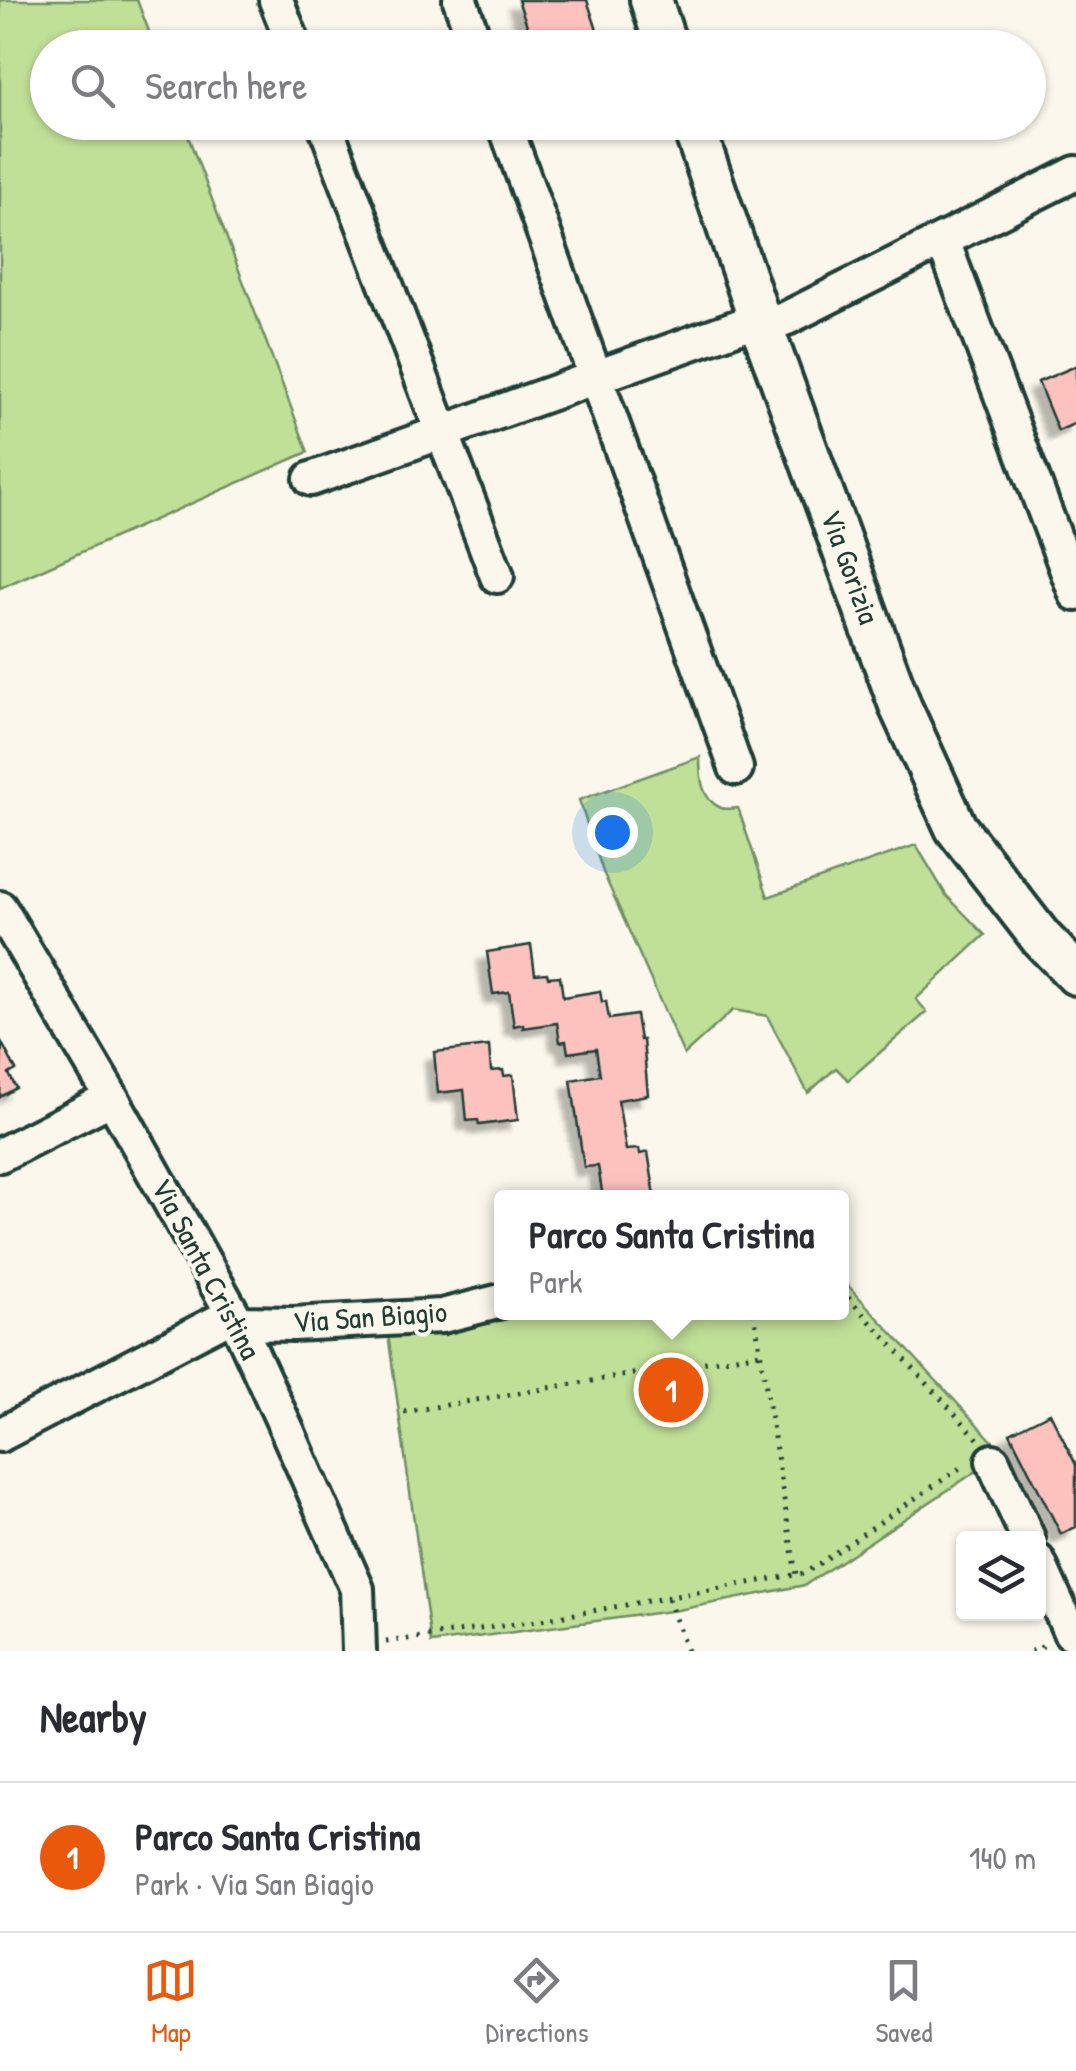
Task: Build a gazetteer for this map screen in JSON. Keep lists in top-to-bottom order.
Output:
{
  "streets": {
    "street": ["Via Gorizia", "Via Santa Cristina", "Via San Biagio"]
  },
  "crossings": [
    ["Via Santa Cristina", "Via San Biagio"]
  ],
  "page": {
    "search": "Search here",
    "popup": ["Parco Santa Cristina", "Park"],
    "pins": "1",
    "heading": "Nearby",
    "list": [
      {
        "mark": "1",
        "name": "Parco Santa Cristina",
        "note": "Park · Via San Biagio",
        "value": "140 m"
      }
    ],
    "nav": ["Map", "Directions", "Saved"]
  }
}
